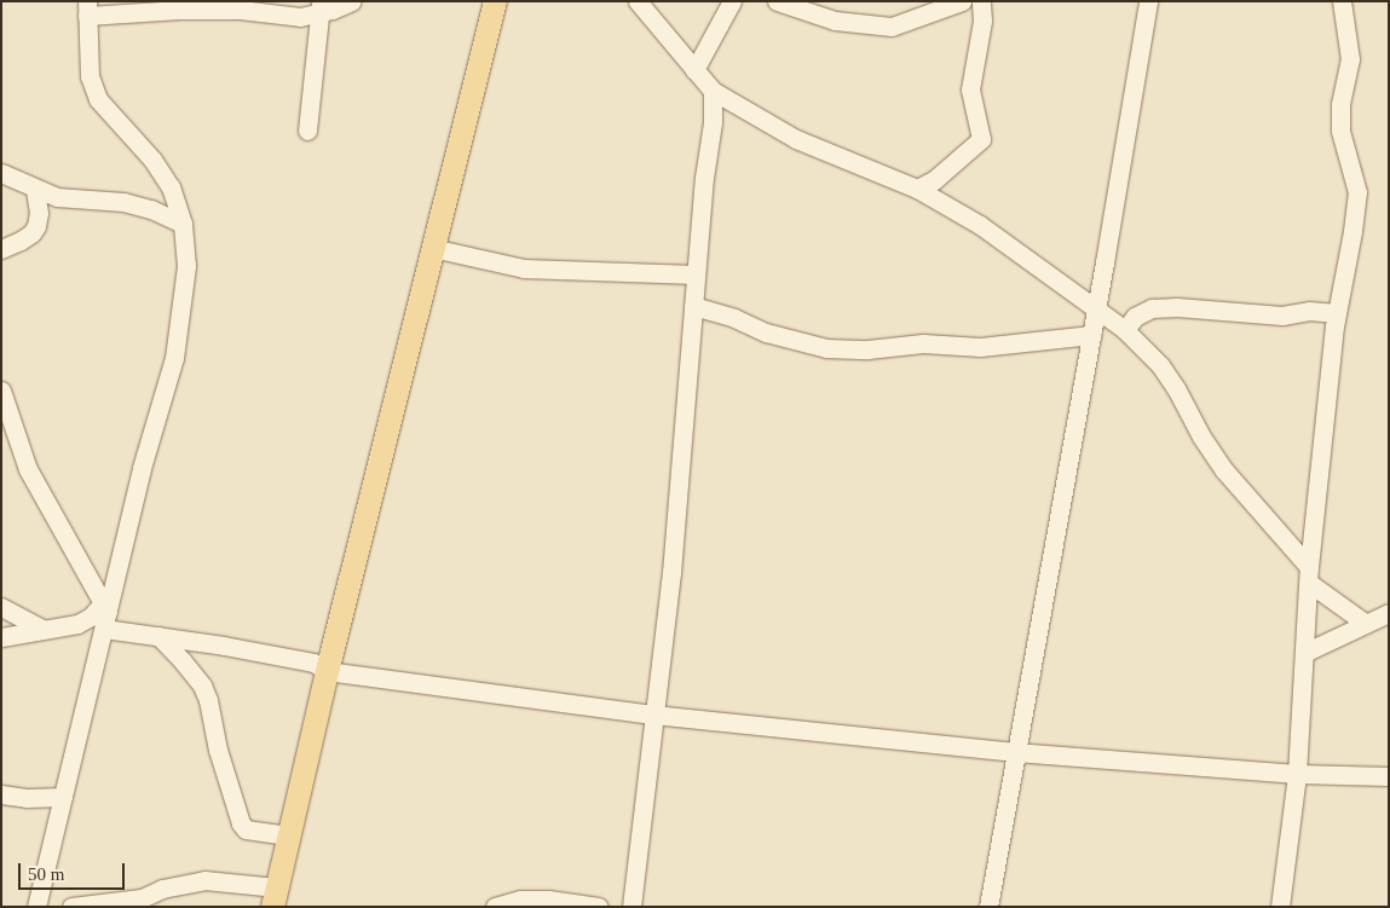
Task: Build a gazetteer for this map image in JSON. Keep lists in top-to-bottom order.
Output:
{
  "scale_bar": "50 m"
}
